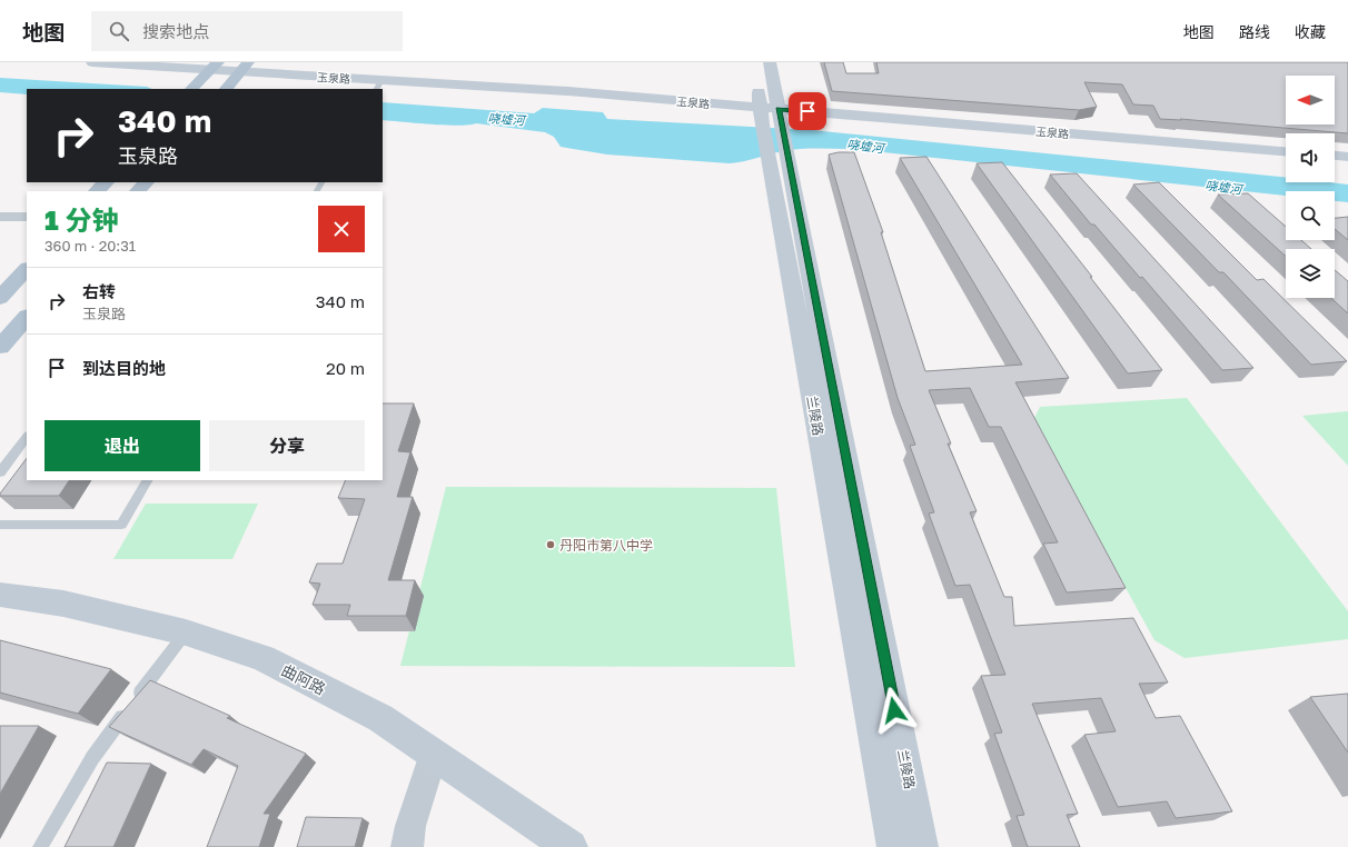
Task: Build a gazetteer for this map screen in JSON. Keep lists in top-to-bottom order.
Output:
{
  "streets": {
    "street": ["玉泉路", "兰陵路", "曲阿路"]
  },
  "crossings": [
    ["玉泉路", "兰陵路"]
  ],
  "water": ["哓墟河"],
  "places": ["丹阳市第八中学"],
  "north": "left",
  "page": {
    "header": "地图",
    "search": "搜索地点",
    "nav": ["地图", "路线", "收藏"],
    "turn": ["340 m", "玉泉路"],
    "heading": ["1 分钟", "360 m · 20:31"],
    "list": [
      {
        "name": "右转",
        "note": "玉泉路",
        "value": "340 m"
      },
      {
        "name": "到达目的地",
        "value": "20 m"
      }
    ],
    "buttons": ["退出", "分享"]
  }
}
